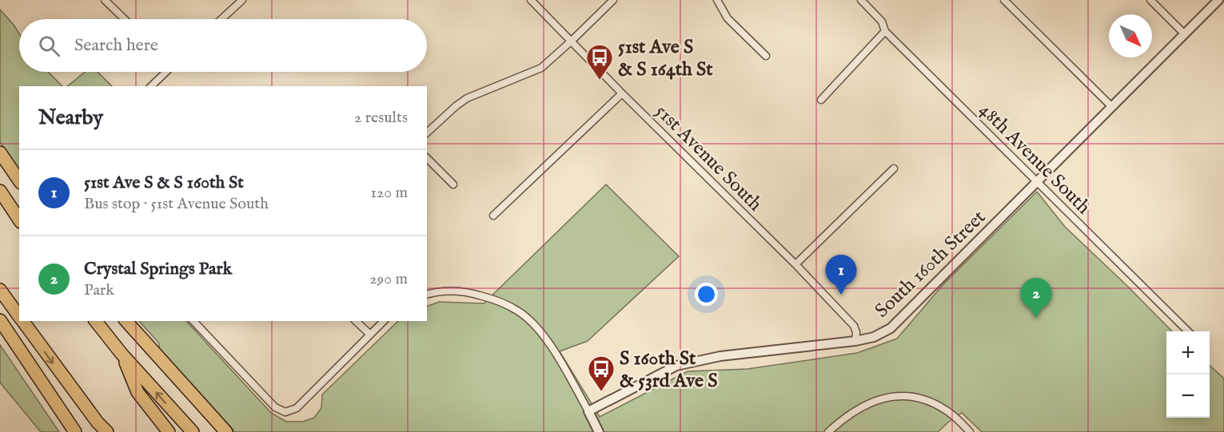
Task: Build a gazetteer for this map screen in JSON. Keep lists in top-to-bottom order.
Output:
{
  "streets": {
    "street": ["51st Avenue South", "48th Avenue South", "South 160th Street"]
  },
  "crossings": [
    ["51st Avenue South", "South 160th Street"],
    ["48th Avenue South", "South 160th Street"]
  ],
  "places": {
    "bus stop": ["51st Ave S & S 164th St", "S 160th St & 53rd Ave S"]
  },
  "north": "bottom right",
  "page": {
    "search": "Search here",
    "heading": ["Nearby", "2 results"],
    "list": [
      {
        "mark": "1",
        "name": "51st Ave S & S 160th St",
        "note": "Bus stop · 51st Avenue South",
        "value": "120 m"
      },
      {
        "mark": "2",
        "name": "Crystal Springs Park",
        "note": "Park",
        "value": "290 m"
      }
    ],
    "pins": ["1", "2"],
    "map_buttons": ["+", "−"]
  }
}
